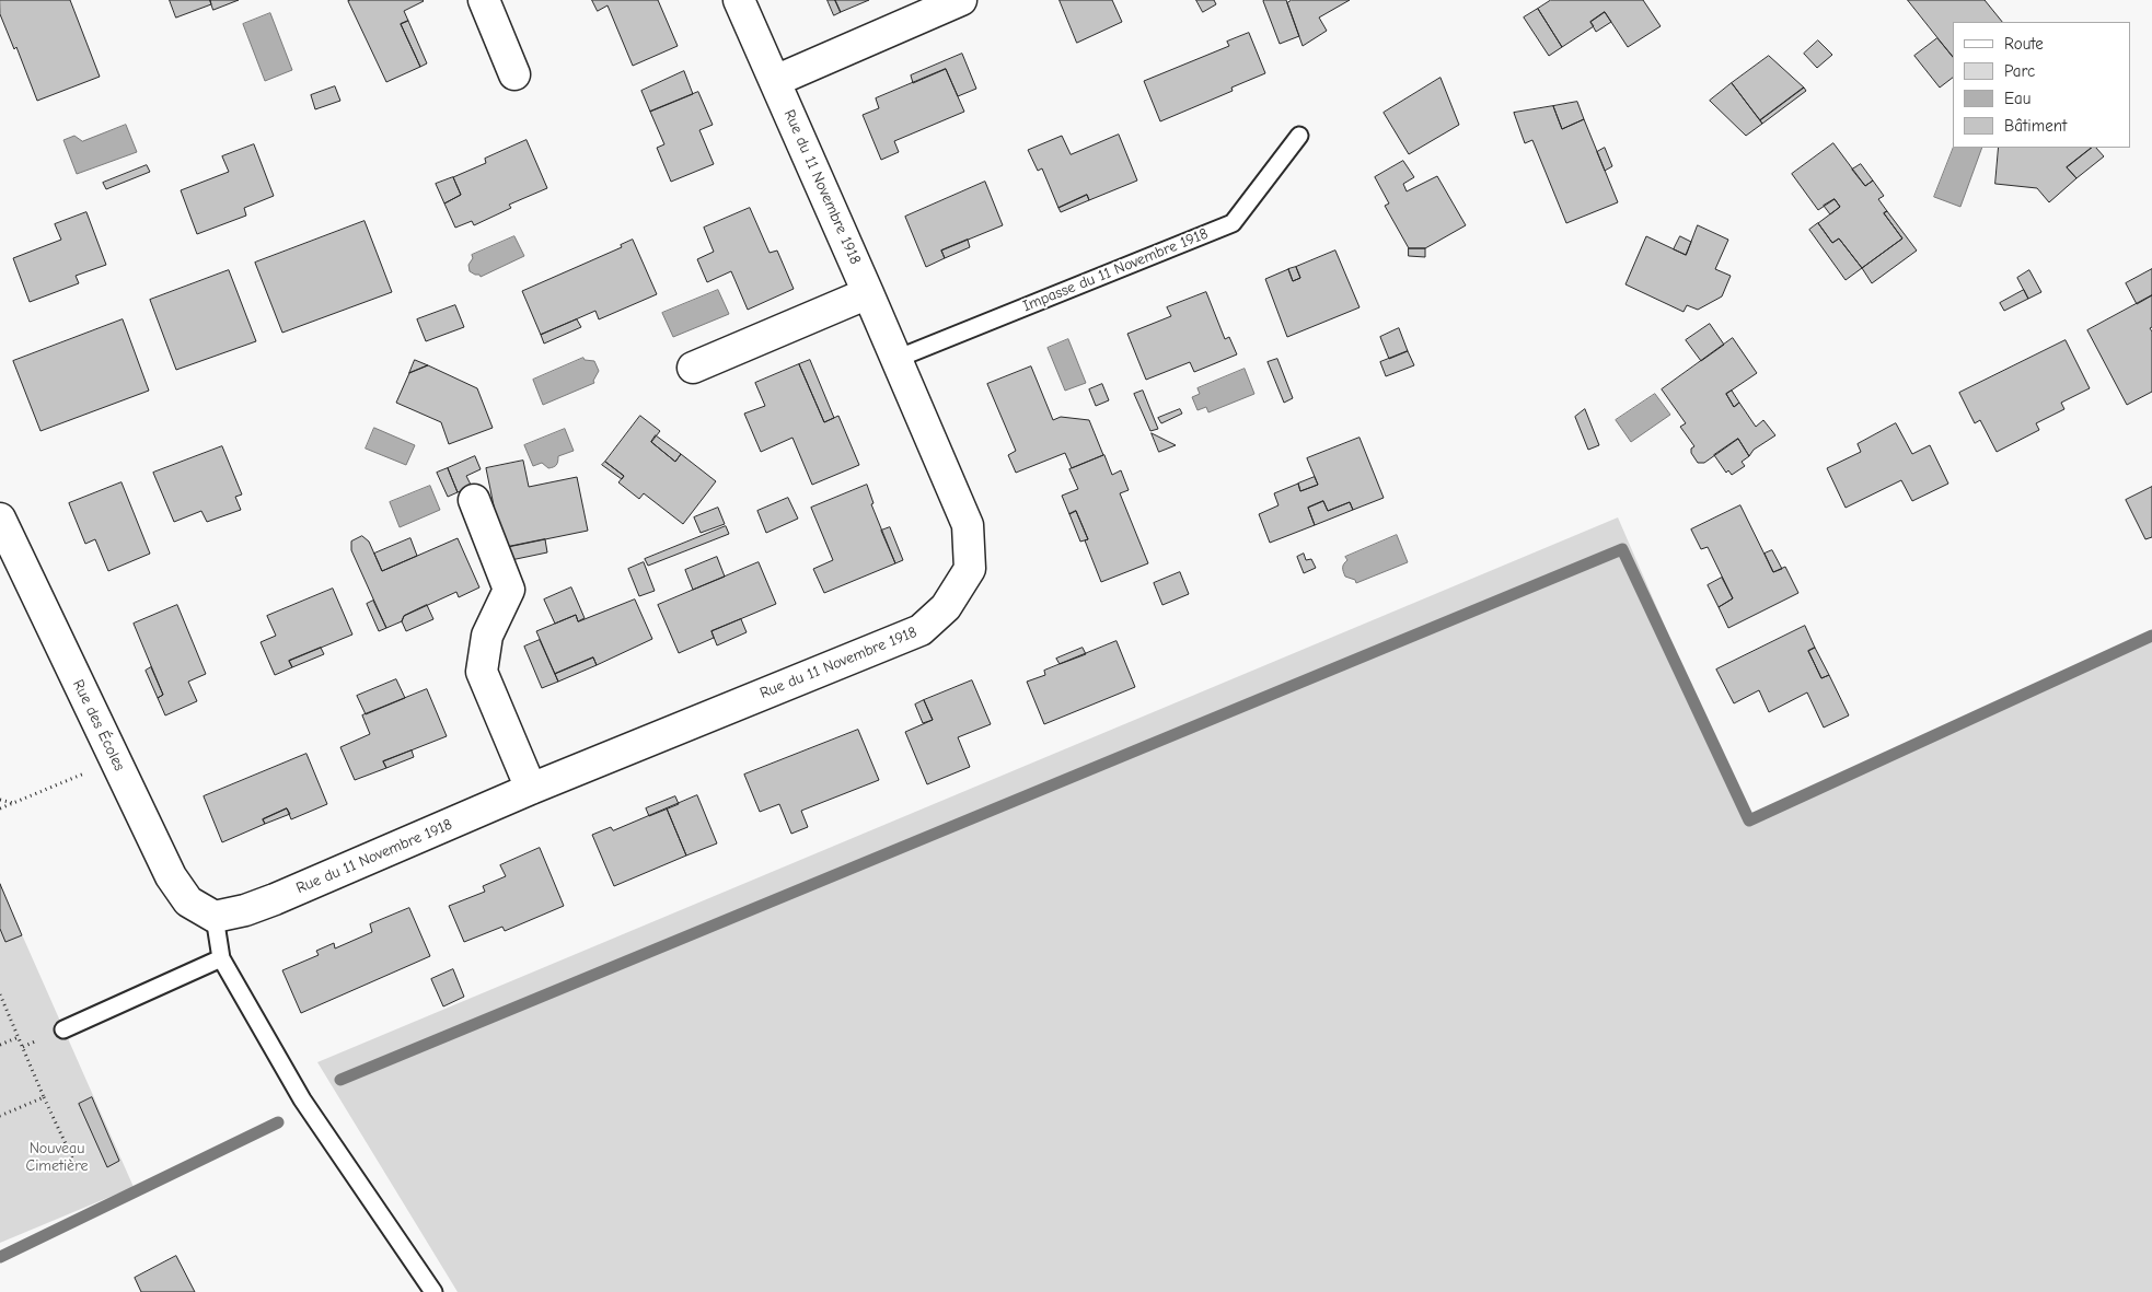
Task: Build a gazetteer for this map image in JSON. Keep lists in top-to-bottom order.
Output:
{
  "streets": {
    "street": ["Rue du 11 Novembre 1918", "Rue des Écoles"],
    "lane": ["Impasse du 11 Novembre 1918"]
  },
  "crossings": [
    ["Rue du 11 Novembre 1918", "Impasse du 11 Novembre 1918"],
    ["Rue du 11 Novembre 1918", "Rue des Écoles"]
  ],
  "parks": ["Nouveau Cimetière"],
  "legend": [
    "Route",
    "Parc",
    "Eau",
    "Bâtiment"
  ]
}
